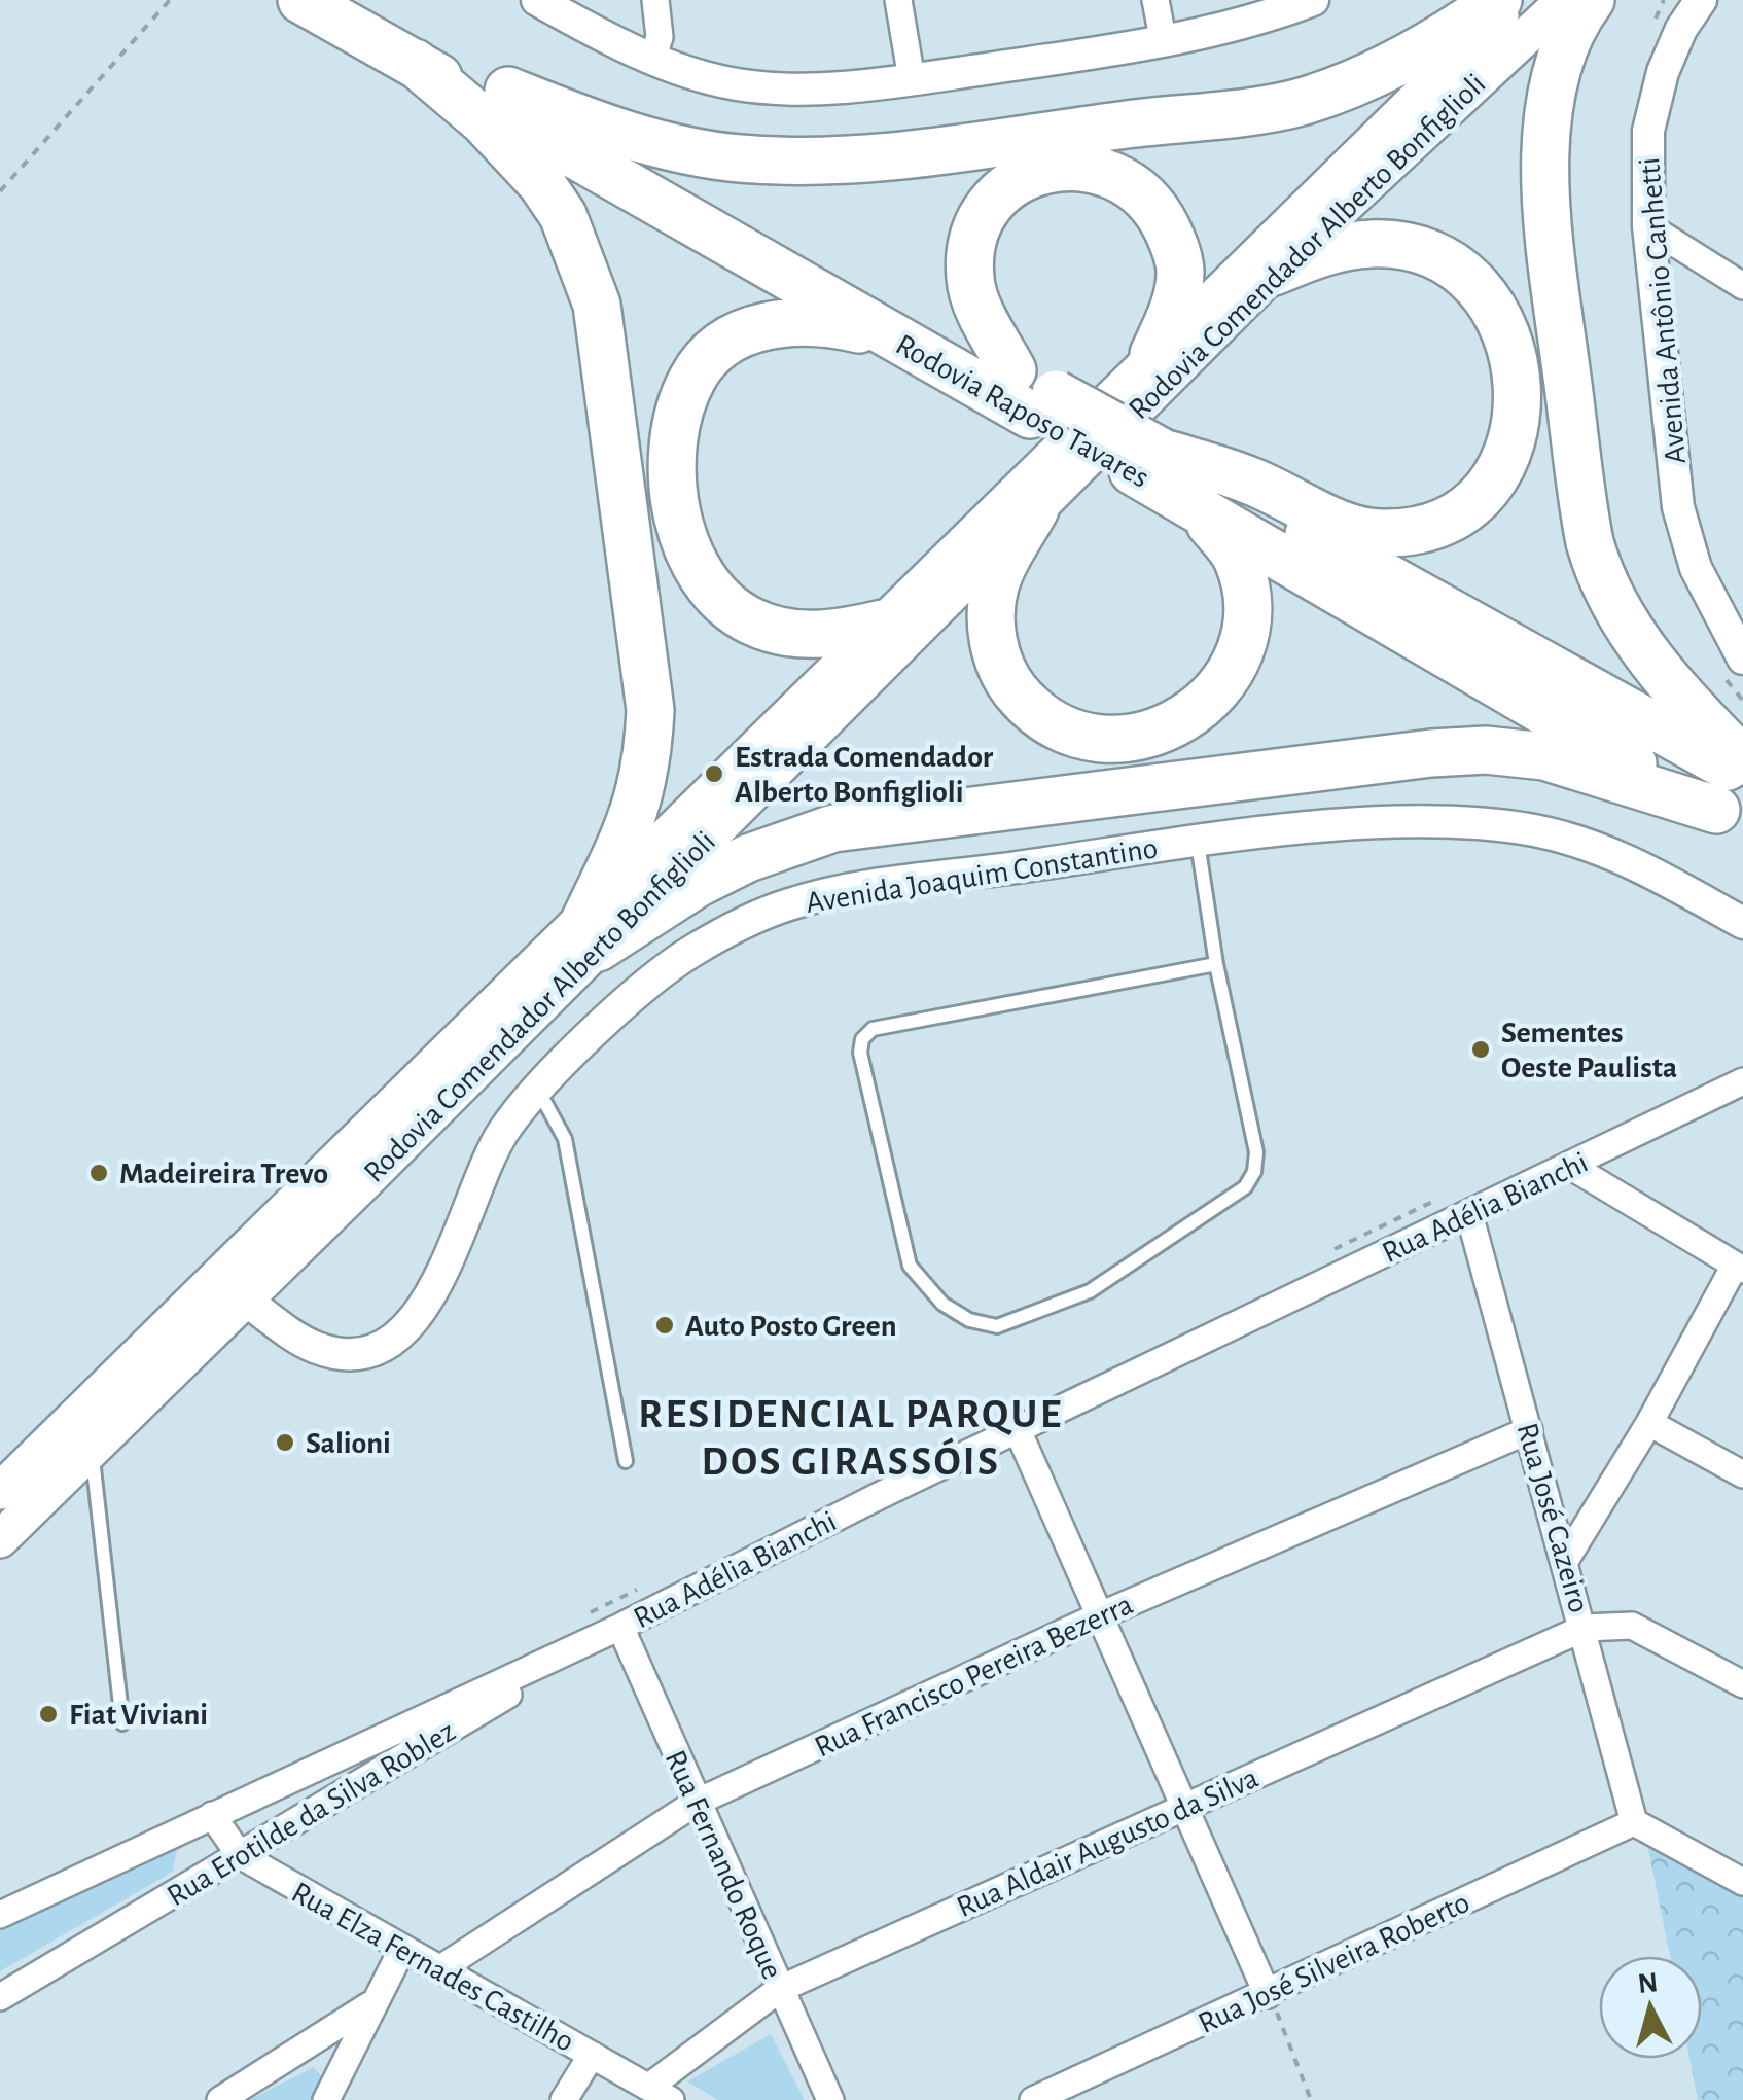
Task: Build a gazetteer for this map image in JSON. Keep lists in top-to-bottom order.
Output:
{
  "streets": {
    "highway": ["Rodovia Raposo Tavares"],
    "main road": ["Rodovia Comendador Alberto Bonfiglioli"],
    "street": [
      "Avenida Antônio Canhetti",
      "Avenida Joaquim Constantino",
      "Rua Adélia Bianchi",
      "Rua José Cazeiro",
      "Rua Francisco Pereira Bezerra",
      "Rua Erotilde da Silva Roblez",
      "Rua Aldair Augusto da Silva",
      "Rua Fernando Roque",
      "Rua José Silveira Roberto",
      "Rua Elza Fernades Castilho"
    ]
  },
  "crossings": [
    ["Rodovia Comendador Alberto Bonfiglioli", "Avenida Joaquim Constantino"],
    ["Rua Adélia Bianchi", "Rua José Cazeiro"],
    ["Rua Adélia Bianchi", "Rua Erotilde da Silva Roblez"],
    ["Rua Adélia Bianchi", "Rua Fernando Roque"],
    ["Rua Adélia Bianchi", "Rua Elza Fernades Castilho"],
    ["Rua José Cazeiro", "Rua Francisco Pereira Bezerra"],
    ["Rua José Cazeiro", "Rua Aldair Augusto da Silva"],
    ["Rua José Cazeiro", "Rua José Silveira Roberto"],
    ["Rua Francisco Pereira Bezerra", "Rua Fernando Roque"],
    ["Rua Francisco Pereira Bezerra", "Rua Elza Fernades Castilho"],
    ["Rua Erotilde da Silva Roblez", "Rua Fernando Roque"],
    ["Rua Erotilde da Silva Roblez", "Rua Elza Fernades Castilho"],
    ["Rua Aldair Augusto da Silva", "Rua Fernando Roque"],
    ["Rua Aldair Augusto da Silva", "Rua Elza Fernades Castilho"]
  ],
  "districts": ["RESIDENCIAL PARQUE DOS GIRASSÓIS"],
  "places": [
    "Estrada Comendador Alberto Bonfiglioli",
    "Sementes Oeste Paulista",
    "Madeireira Trevo",
    "Auto Posto Green",
    "Salioni",
    "Fiat Viviani"
  ],
  "north": "top"
}
